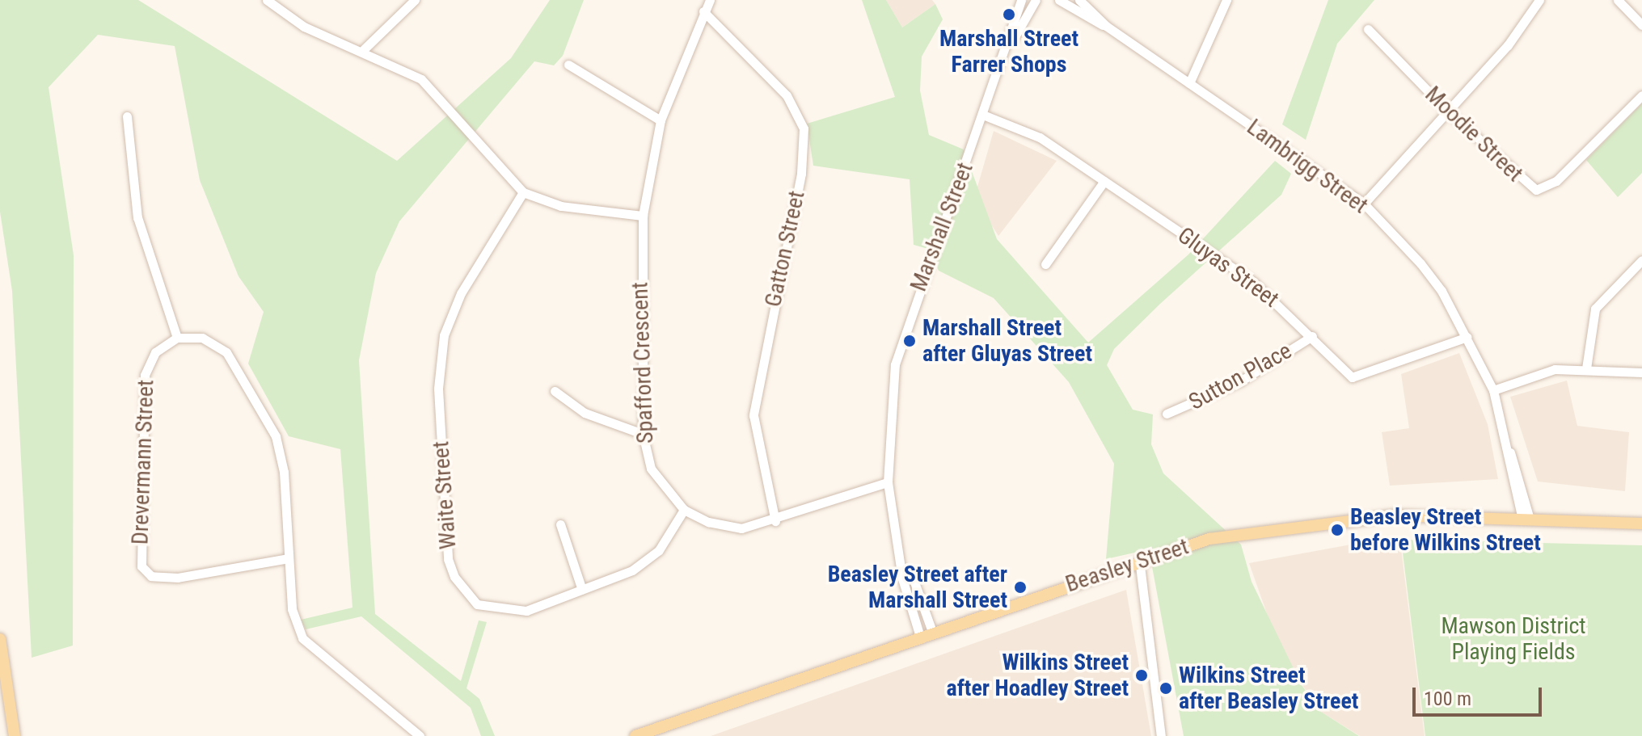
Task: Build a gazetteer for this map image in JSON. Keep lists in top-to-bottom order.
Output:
{
  "streets": {
    "main road": ["Beasley Street"],
    "street": [
      "Moodie Street",
      "Lambrigg Street",
      "Marshall Street",
      "Gatton Street",
      "Gluyas Street",
      "Spafford Crescent",
      "Sutton Place",
      "Drevermann Street",
      "Waite Street"
    ]
  },
  "crossings": [
    ["Lambrigg Street", "Gluyas Street"],
    ["Lambrigg Street", "Beasley Street"],
    ["Marshall Street", "Gluyas Street"],
    ["Marshall Street", "Spafford Crescent"],
    ["Marshall Street", "Beasley Street"],
    ["Gatton Street", "Spafford Crescent"],
    ["Gluyas Street", "Sutton Place"],
    ["Spafford Crescent", "Waite Street"]
  ],
  "parks": ["Mawson District Playing Fields"],
  "places": [
    "Marshall Street Farrer Shops",
    "Marshall Street after Gluyas Street",
    "Beasley Street before Wilkins Street",
    "Beasley Street after Marshall Street",
    "Wilkins Street after Hoadley Street",
    "Wilkins Street after Beasley Street"
  ],
  "scale_bar": "100 m"
}
